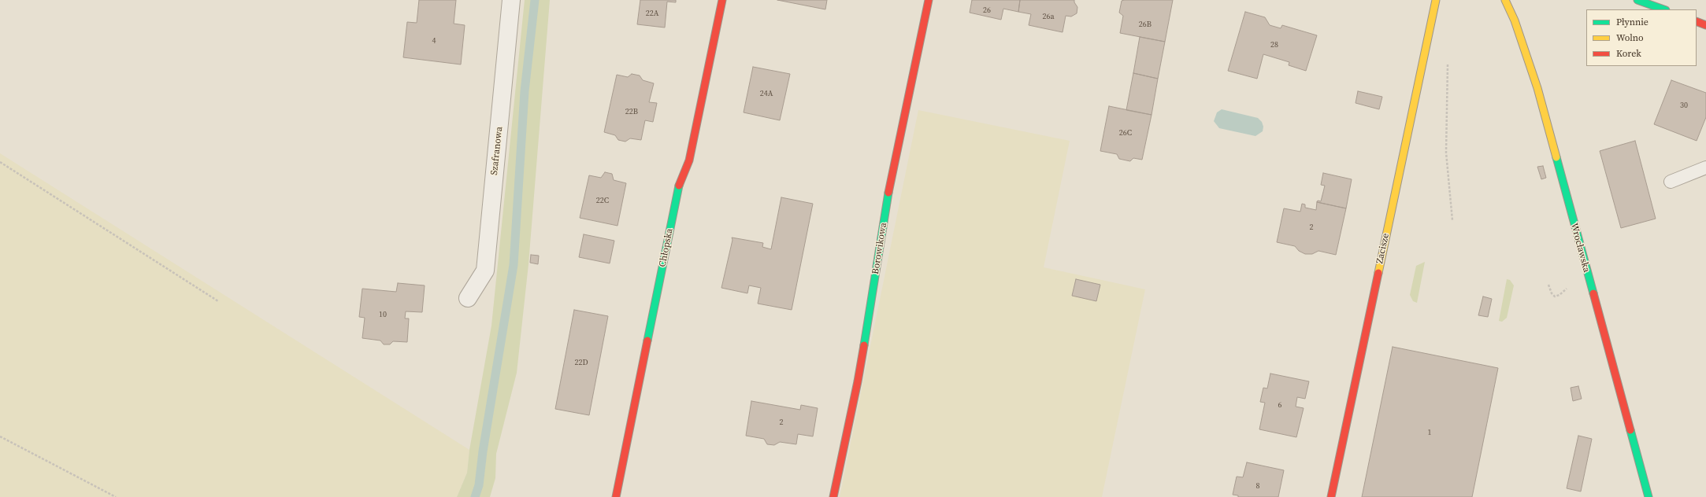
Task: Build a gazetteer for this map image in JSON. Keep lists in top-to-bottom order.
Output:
{
  "streets": {
    "street": [
      "Szafranowa",
      "Chłopska",
      "Wrocławska",
      "Borowikowa",
      "Zacisze"
    ]
  },
  "house_numbers": [
    "26",
    "22A",
    "26a",
    "26B",
    "4",
    "28",
    "24A",
    "30",
    "22B",
    "26C",
    "22C",
    "2",
    "10",
    "22D",
    "6",
    "2",
    "1",
    "8"
  ],
  "legend": ["Płynnie", "Wolno", "Korek"]
}
